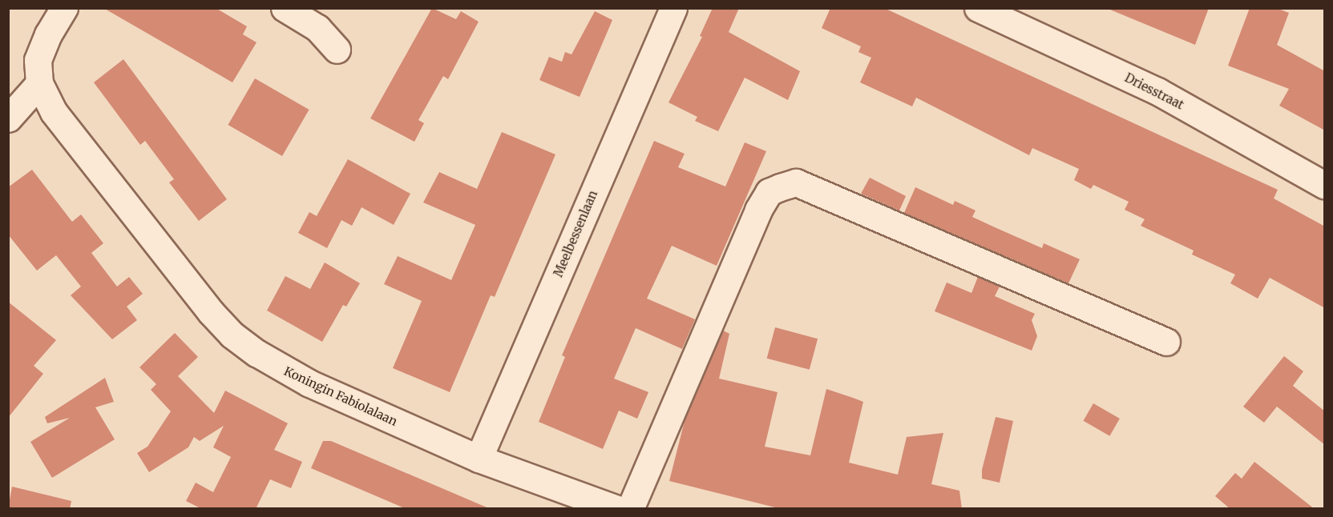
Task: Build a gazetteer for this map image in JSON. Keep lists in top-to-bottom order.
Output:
{
  "streets": {
    "street": ["Driesstraat", "Meelbessenlaan", "Koningin Fabiolalaan"]
  },
  "crossings": [
    ["Meelbessenlaan", "Koningin Fabiolalaan"]
  ]
}
